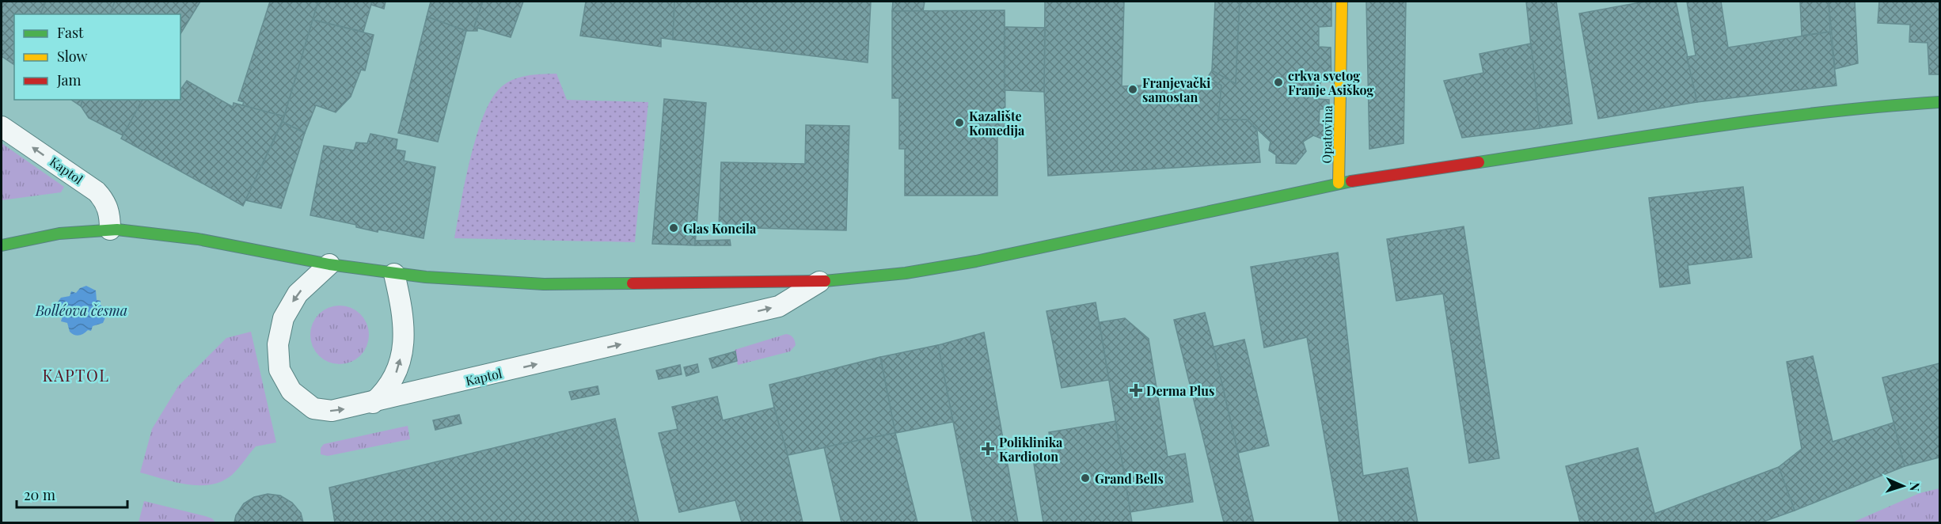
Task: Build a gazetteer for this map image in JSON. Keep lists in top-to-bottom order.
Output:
{
  "streets": {
    "street": ["Opatovina"],
    "lane": ["Kaptol"]
  },
  "districts": ["KAPTOL"],
  "water": ["Bolléova česma"],
  "places": {
    "other": [
      "crkva svetog Franje Asiškog",
      "Franjevački samostan",
      "Kazalište Komedija",
      "Glas Koncila",
      "Grand Bells"
    ],
    "health": ["Derma Plus", "Poliklinika Kardioton"]
  },
  "legend": ["Fast", "Slow", "Jam"],
  "scale_bar": "20 m",
  "north": "right"
}
